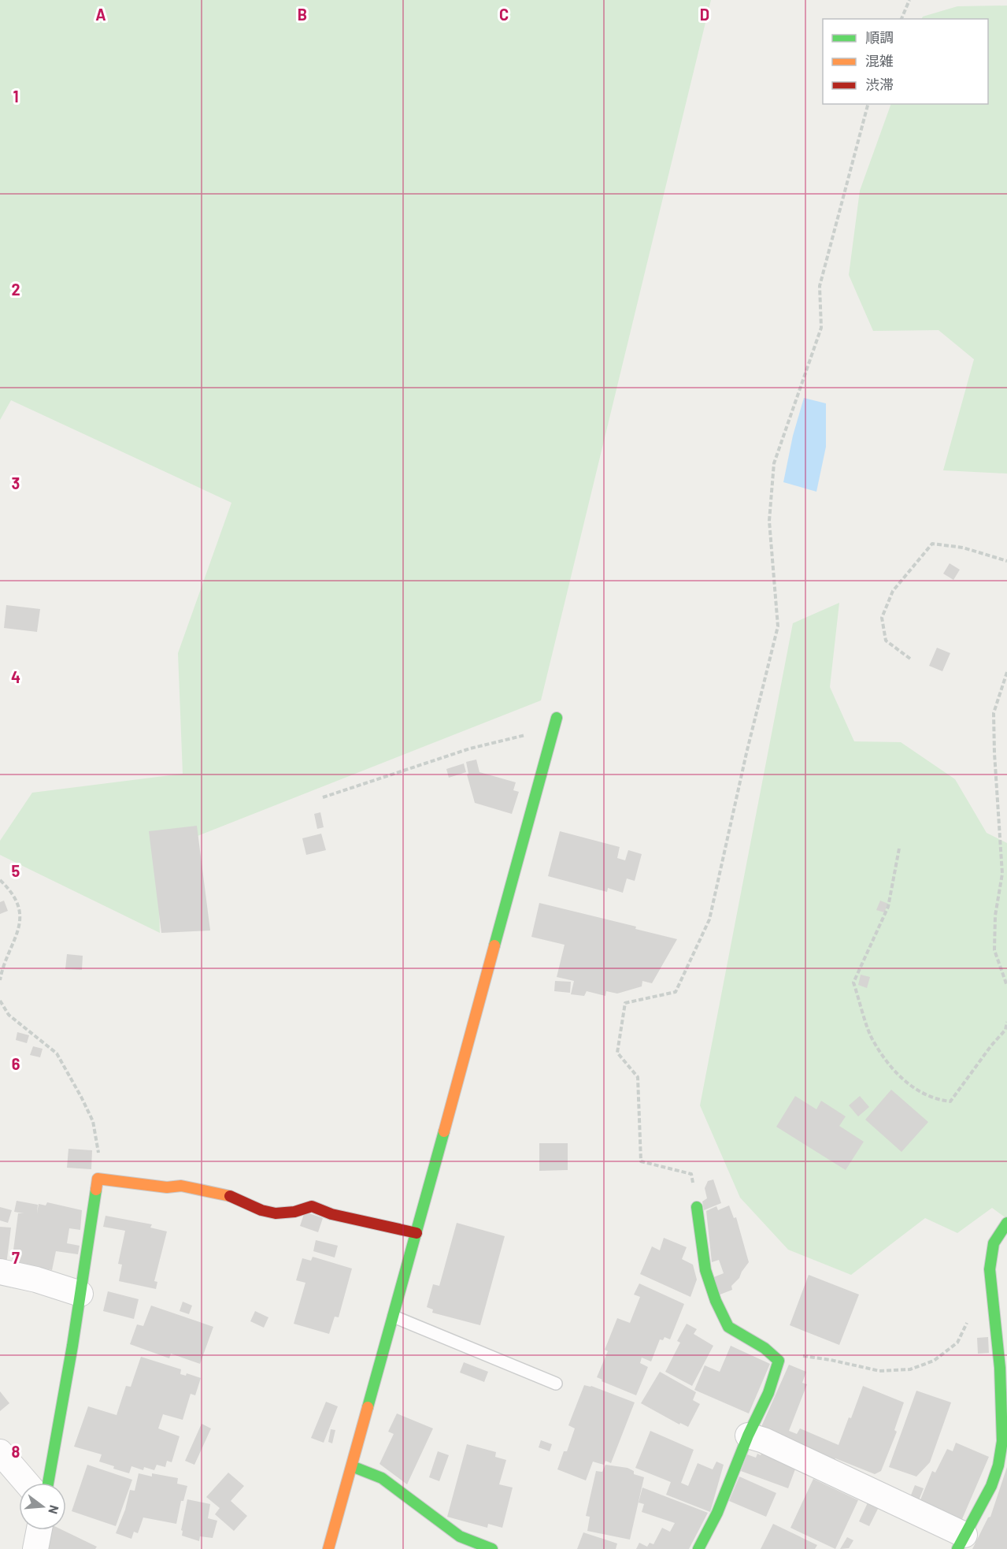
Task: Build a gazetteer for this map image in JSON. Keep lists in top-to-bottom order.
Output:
{
  "legend": ["順調", "混雑", "渋滞"],
  "north": "right",
  "grid": {
    "columns": [
      "A",
      "B",
      "C",
      "D"
    ],
    "rows": [
      "1",
      "2",
      "3",
      "4",
      "5",
      "6",
      "7",
      "8"
    ]
  }
}
